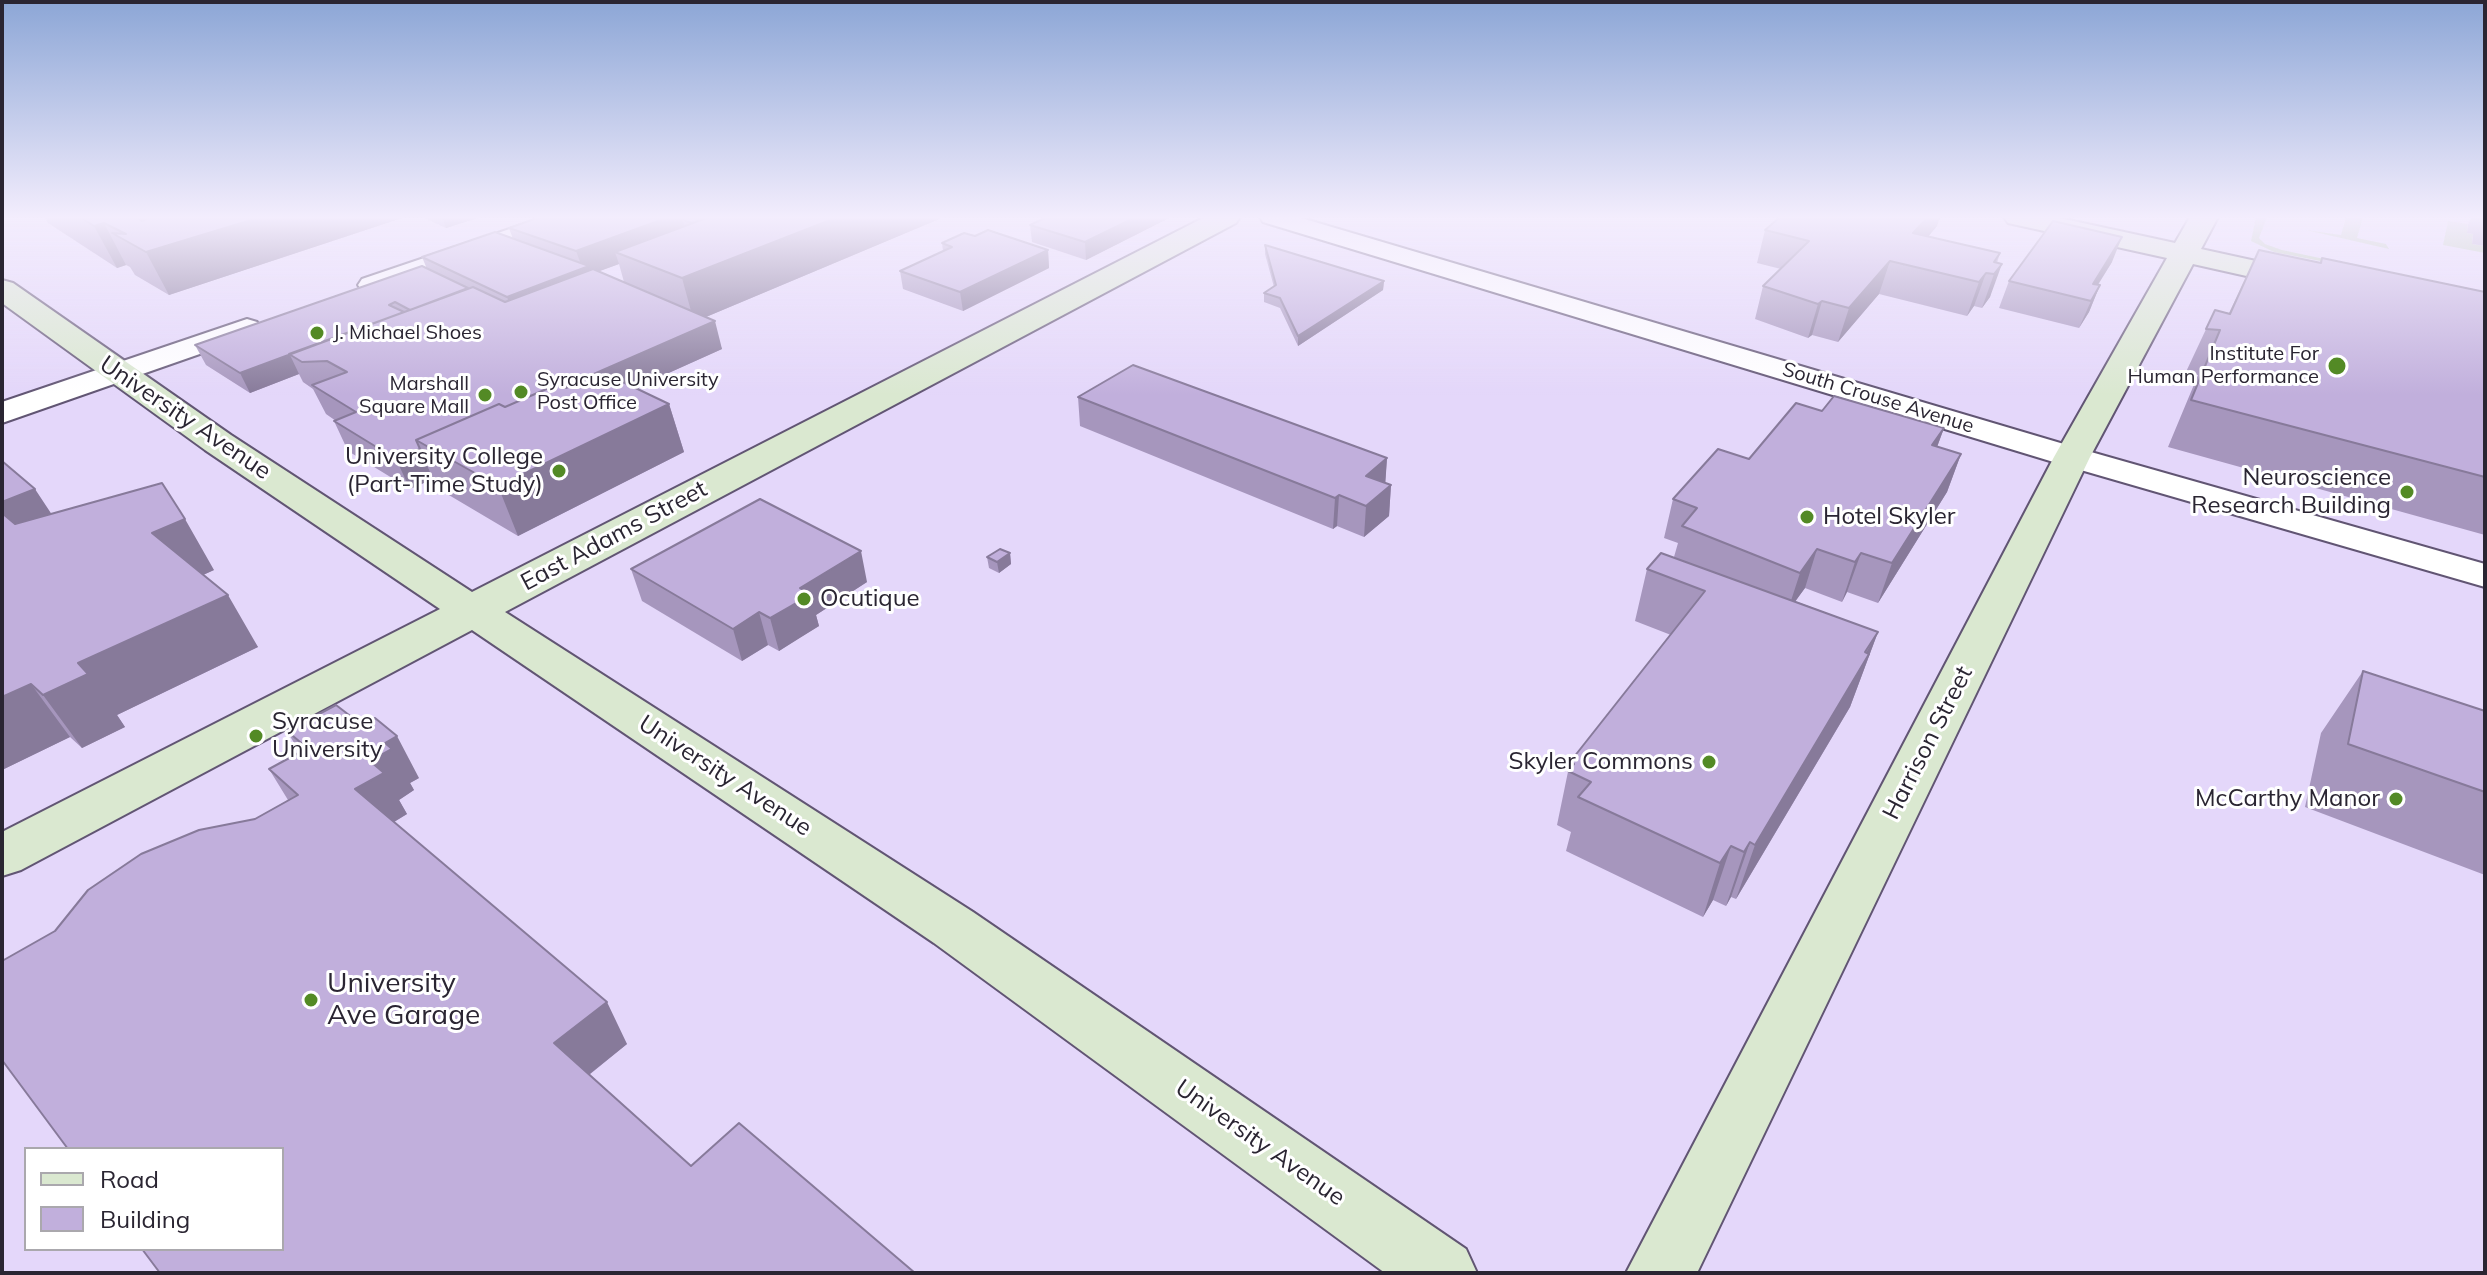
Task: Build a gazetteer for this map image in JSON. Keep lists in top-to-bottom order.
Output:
{
  "streets": {
    "street": [
      "South Crouse Avenue",
      "University Avenue",
      "East Adams Street",
      "Harrison Street"
    ]
  },
  "crossings": [
    ["South Crouse Avenue", "Harrison Street"],
    ["University Avenue", "East Adams Street"]
  ],
  "places": [
    "J. Michael Shoes",
    "Institute For Human Performance",
    "Syracuse University Post Office",
    "Marshall Square Mall",
    "University College (Part-Time Study)",
    "Neuroscience Research Building",
    "Hotel Skyler",
    "Ocutique",
    "Syracuse University",
    "Skyler Commons",
    "McCarthy Manor",
    "University Ave Garage"
  ],
  "legend": ["Road", "Building"]
}
